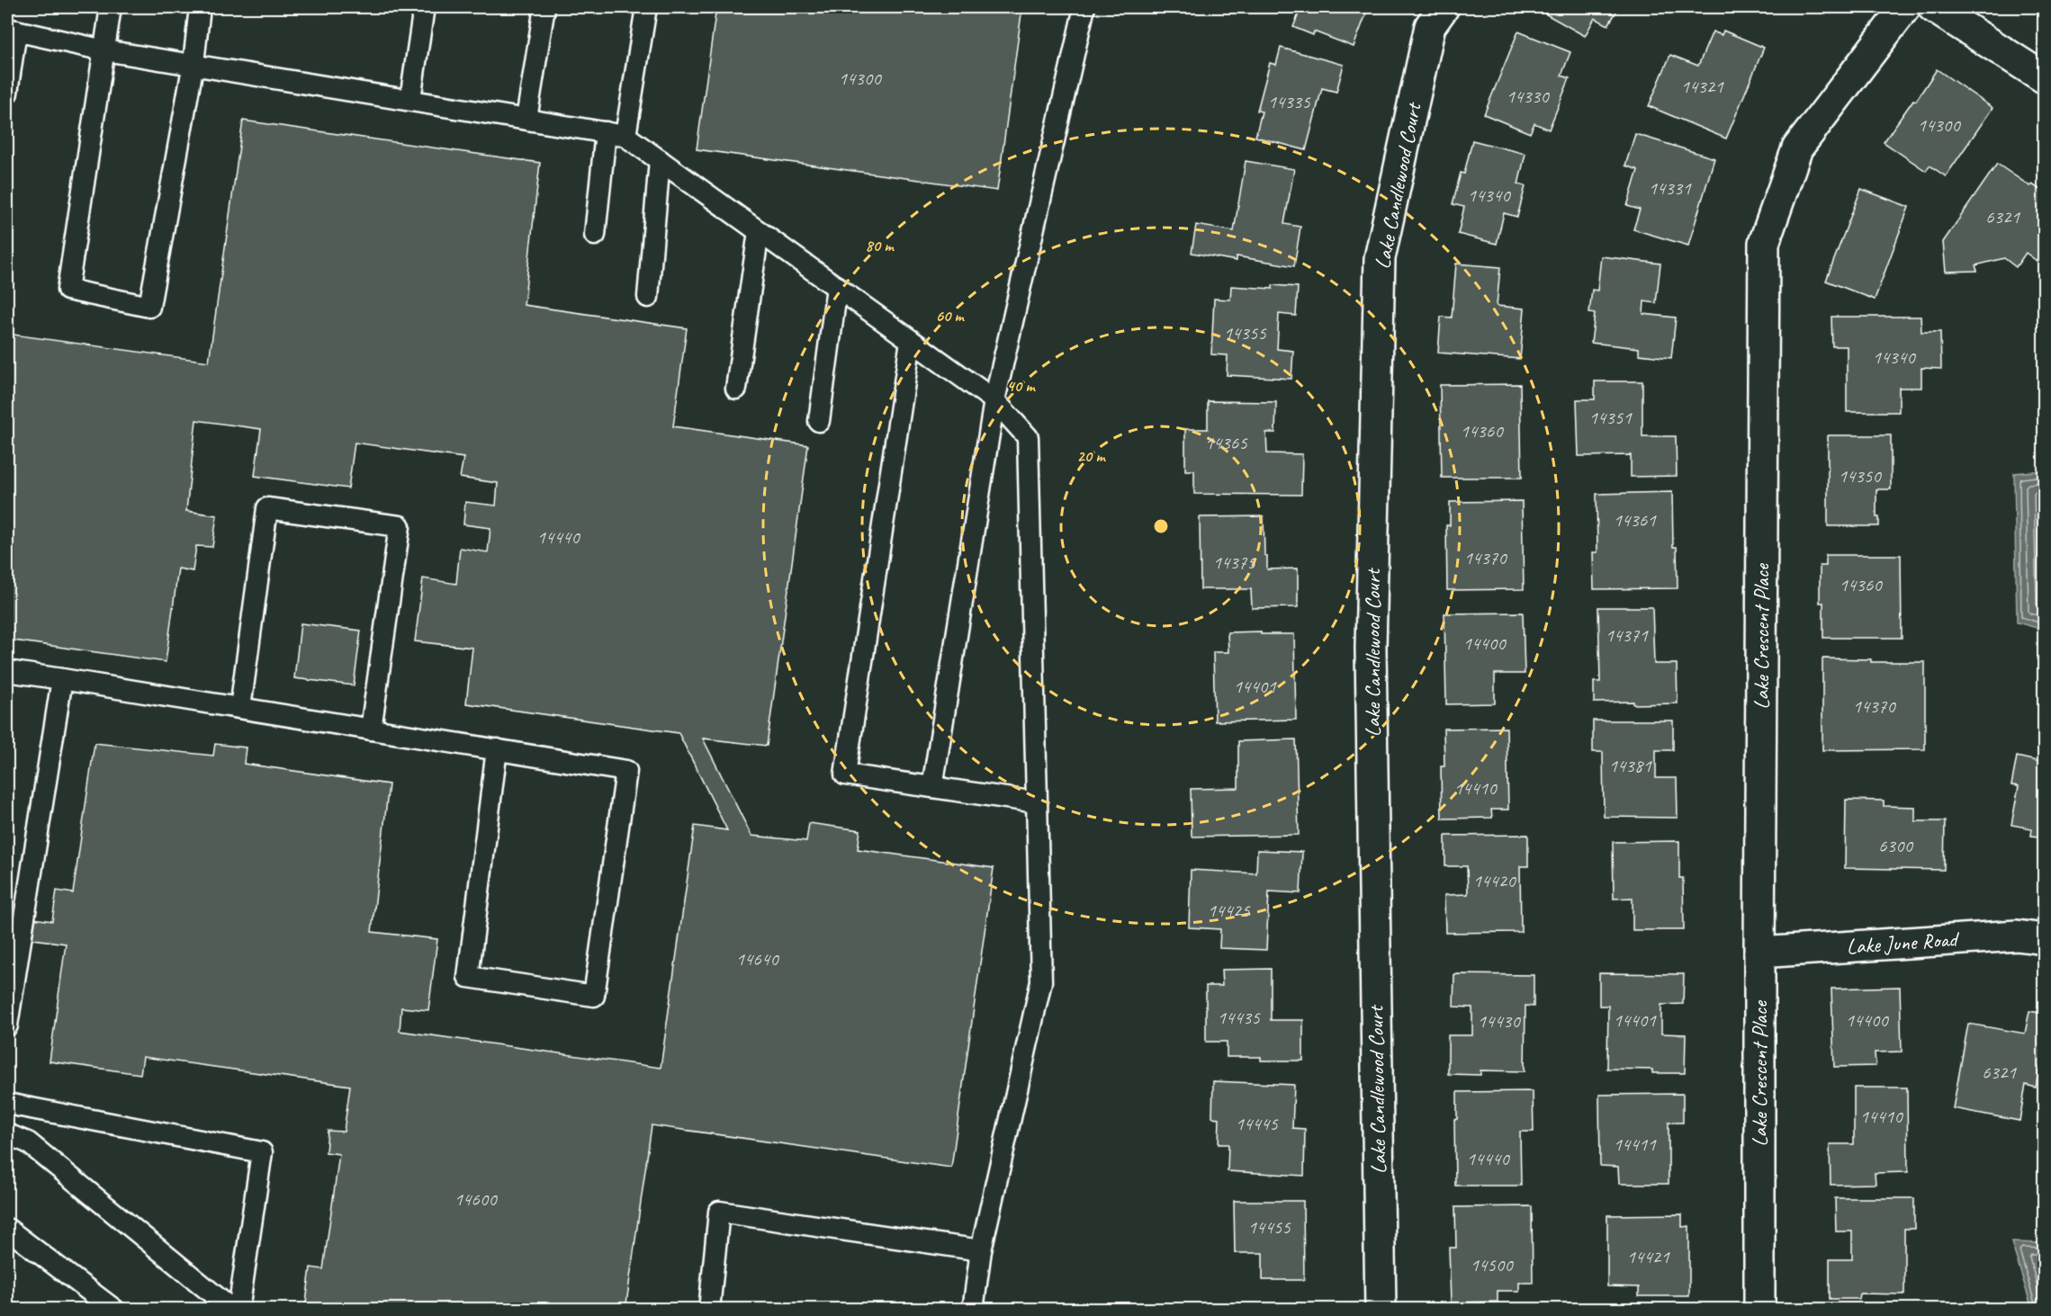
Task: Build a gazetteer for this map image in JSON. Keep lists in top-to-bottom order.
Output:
{
  "streets": {
    "street": ["Lake Candlewood Court", "Lake Crescent Place", "Lake June Road"]
  },
  "crossings": [
    ["Lake Crescent Place", "Lake June Road"]
  ],
  "house_numbers": [
    "14300",
    "14321",
    "14330",
    "14335",
    "14300",
    "14331",
    "14340",
    "6321",
    "14355",
    "14340",
    "14351",
    "14360",
    "14365",
    "14350",
    "14361",
    "14440",
    "14370",
    "14375",
    "14360",
    "14371",
    "14400",
    "14401",
    "14370",
    "14381",
    "14410",
    "6300",
    "14420",
    "14425",
    "14640",
    "14435",
    "14401",
    "14400",
    "14430",
    "6321",
    "14410",
    "14445",
    "14411",
    "14440",
    "14600",
    "14455",
    "14421",
    "14500"
  ],
  "rings": [
    "80 m",
    "60 m",
    "40 m",
    "20 m"
  ]
}
